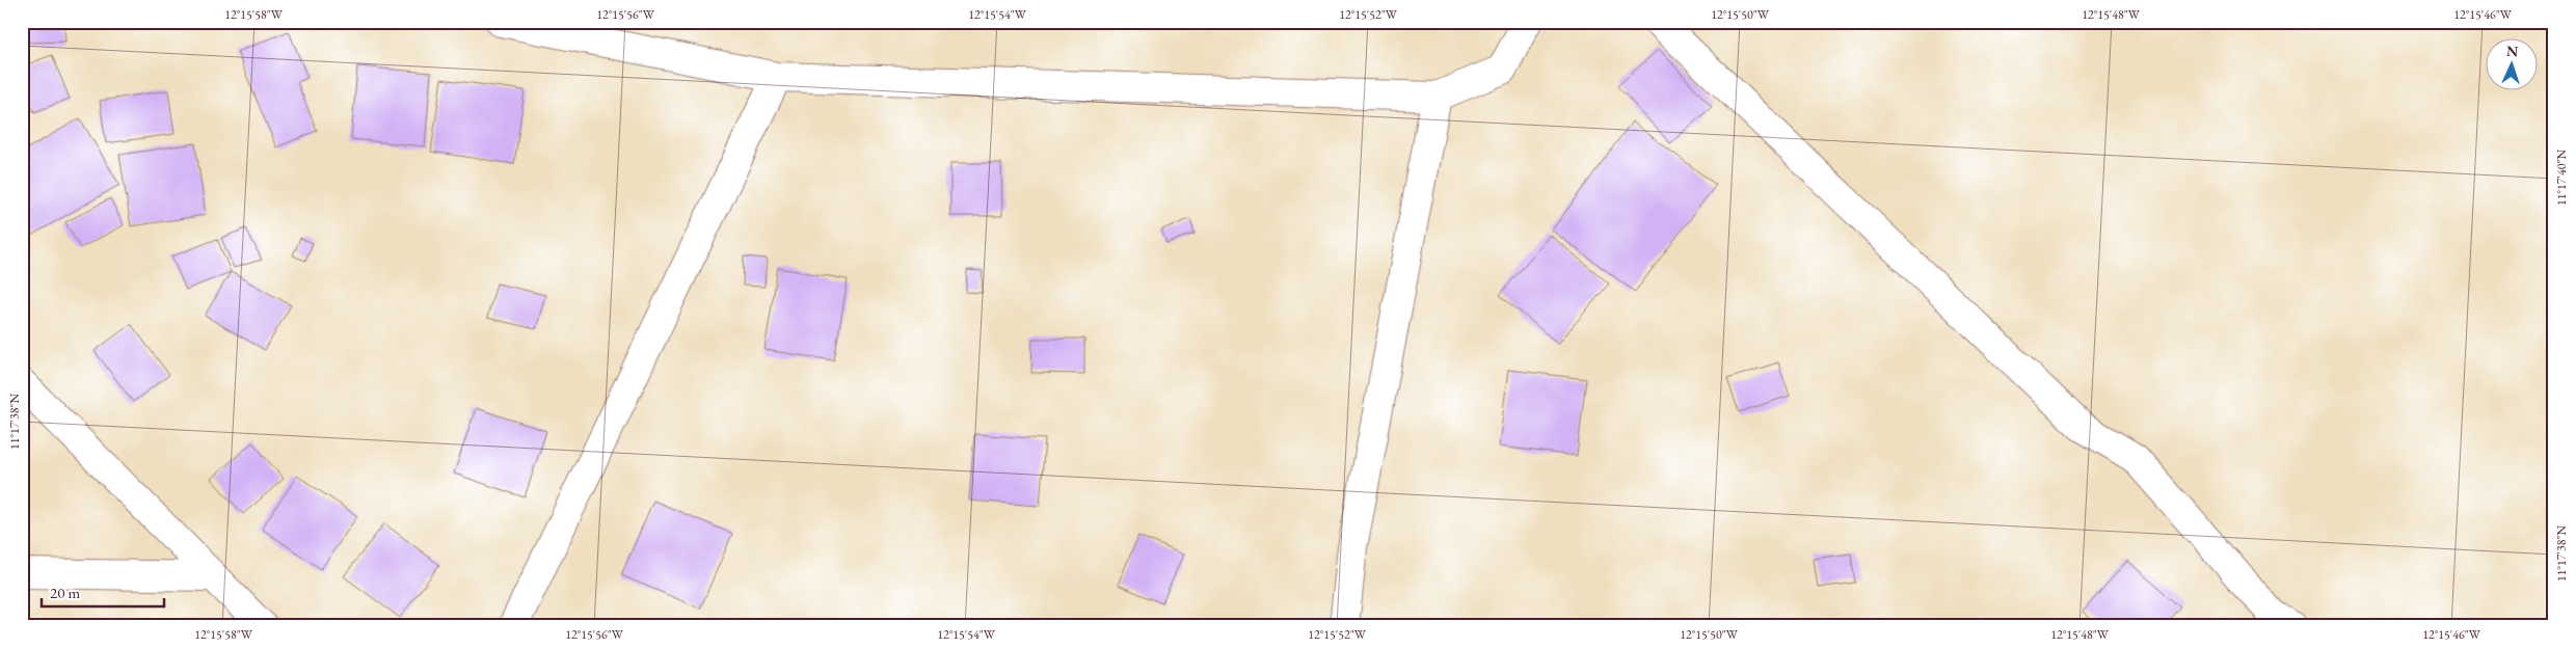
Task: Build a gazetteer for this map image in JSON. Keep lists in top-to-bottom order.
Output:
{
  "scale_bar": "20 m",
  "north": "top",
  "coordinates": [
    "12°15'58\"W",
    "12°15'56\"W",
    "12°15'54\"W",
    "12°15'52\"W",
    "12°15'50\"W",
    "12°15'48\"W",
    "12°15'46\"W",
    "11°17'40\"N",
    "11°17'38\"N"
  ]
}
